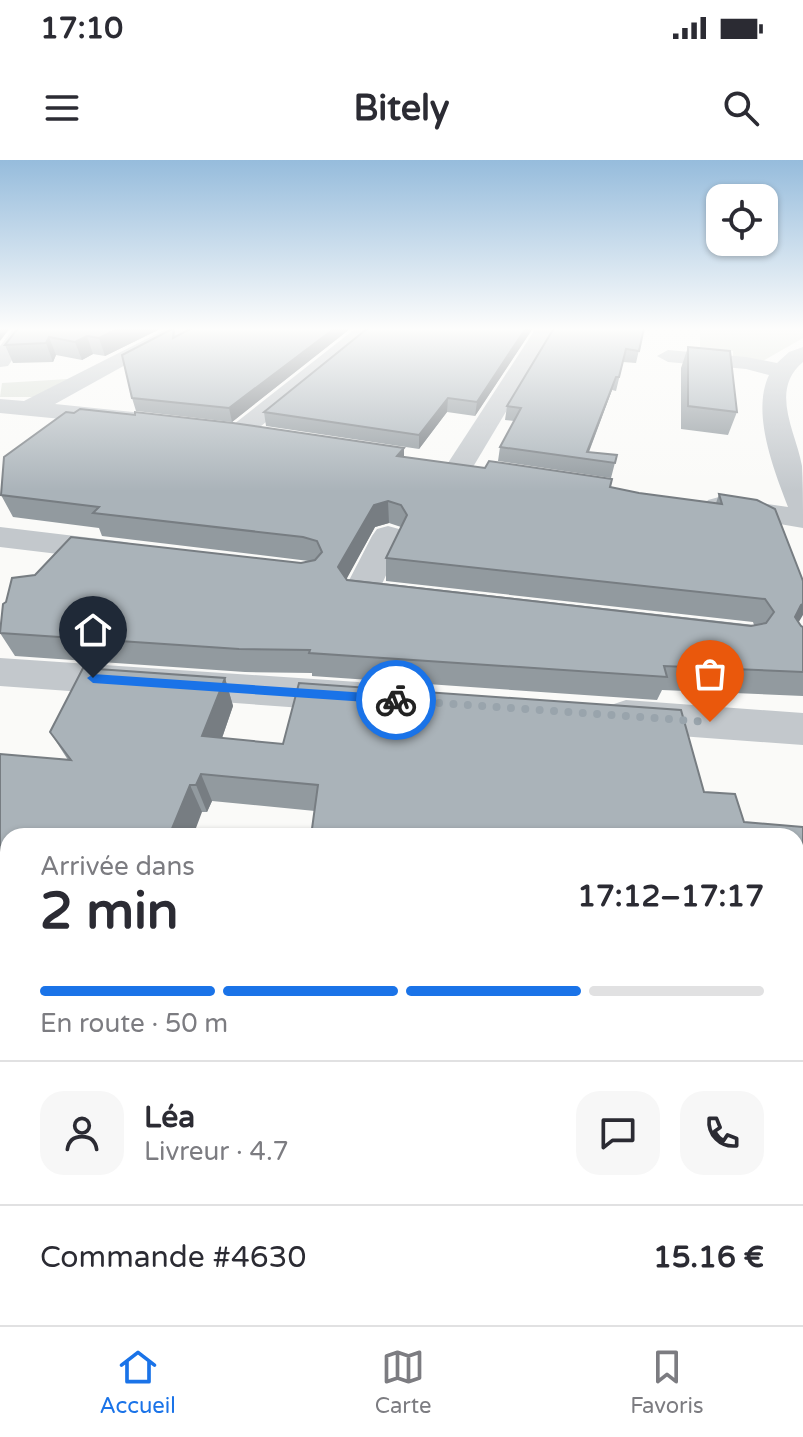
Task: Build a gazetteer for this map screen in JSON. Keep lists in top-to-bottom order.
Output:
{
  "page": {
    "status": "17:10",
    "header": "Bitely",
    "heading": ["2 min", "Arrivée dans", "17:12–17:17"],
    "panel": [
      "Léa",
      "Livreur · 4.7",
      "Commande #4630",
      "15.16 €"
    ],
    "bar": "En route · 50 m",
    "tabs": ["Accueil", "Carte", "Favoris"]
  }
}
